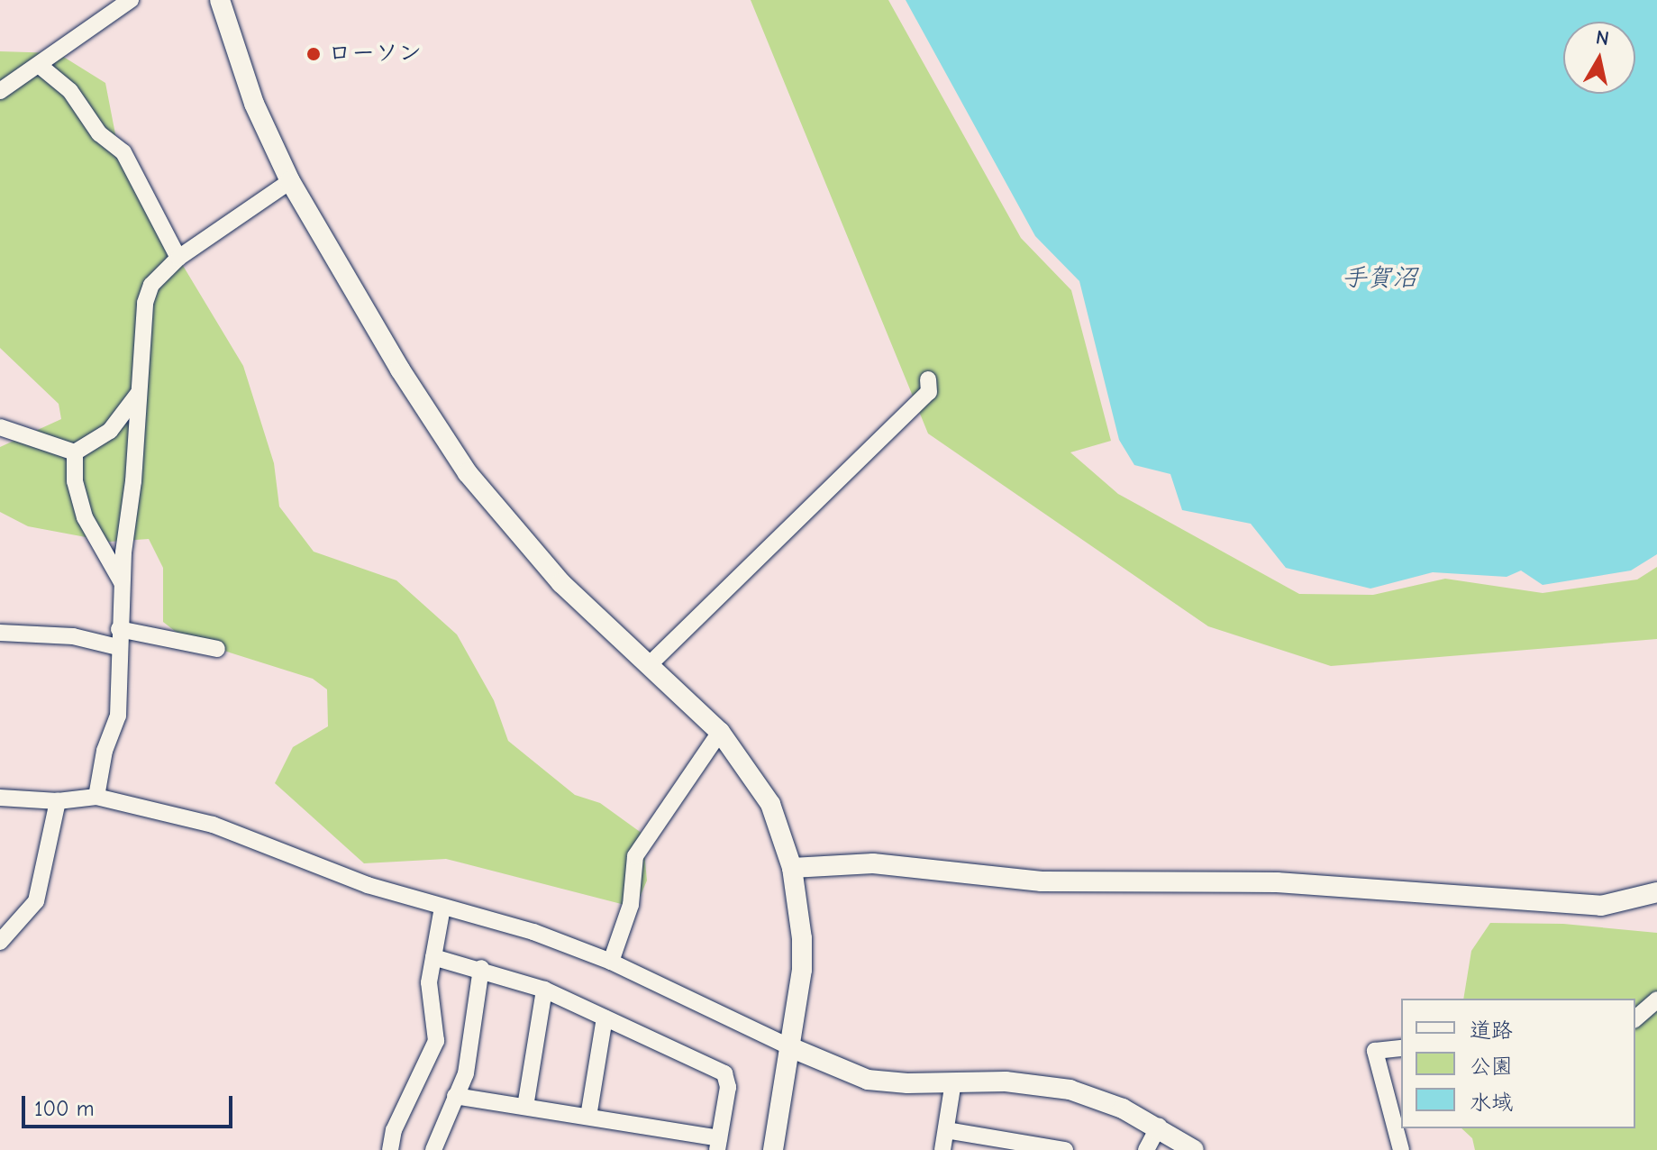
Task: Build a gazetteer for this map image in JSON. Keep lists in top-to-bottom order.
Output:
{
  "water": ["手賀沼"],
  "places": ["ローソン"],
  "legend": ["道路", "公園", "水域"],
  "scale_bar": "100 m",
  "north": "top"
}
